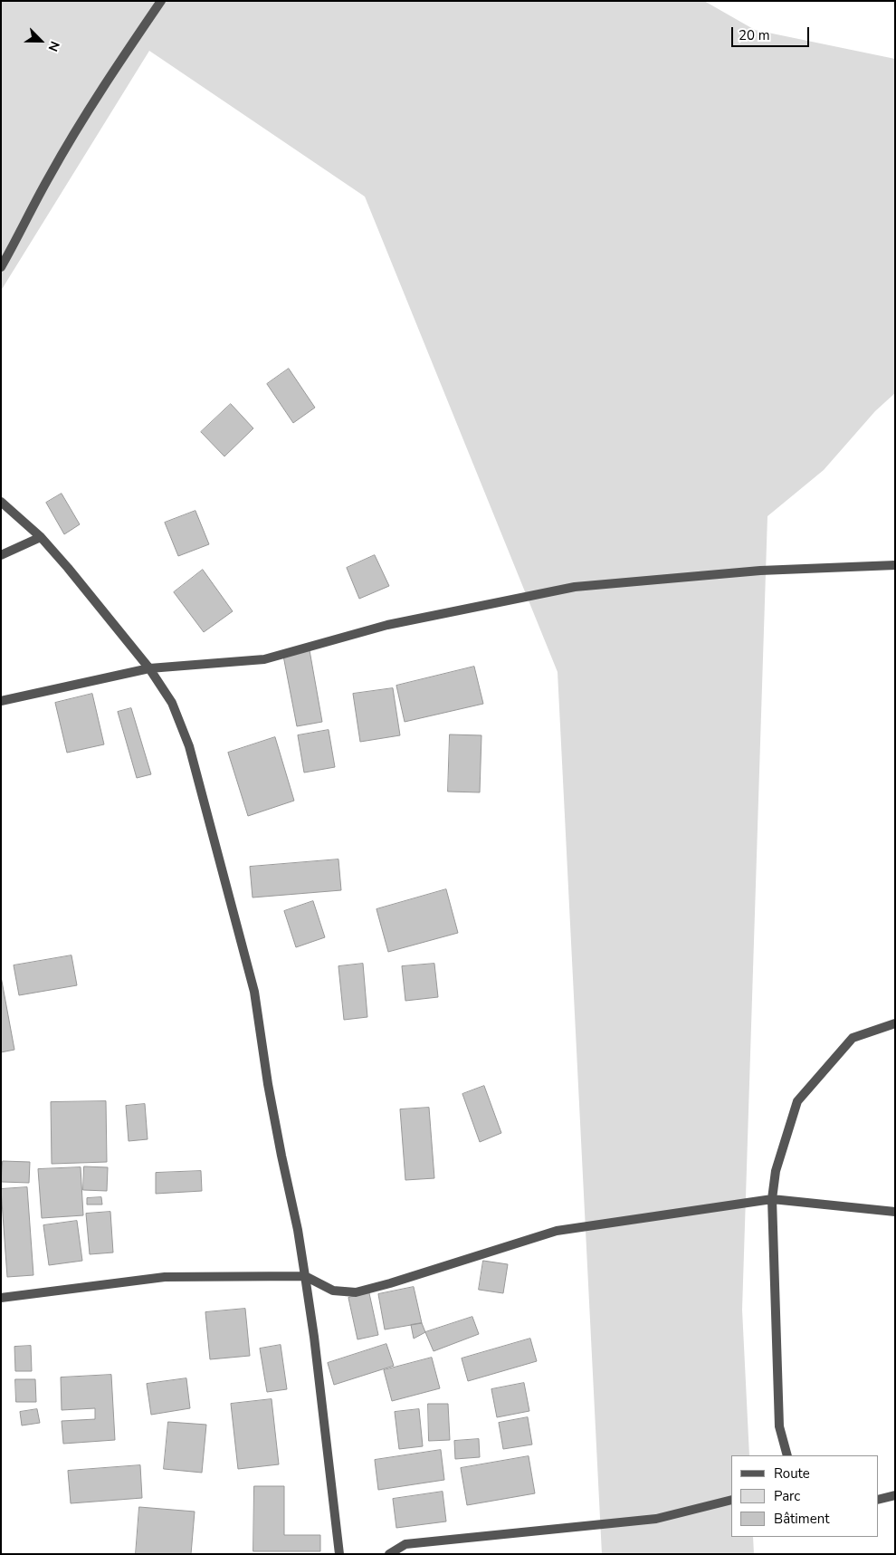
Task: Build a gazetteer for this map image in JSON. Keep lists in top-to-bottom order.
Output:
{
  "legend": ["Route", "Parc", "Bâtiment"],
  "scale_bar": "20 m",
  "north": "bottom right"
}
